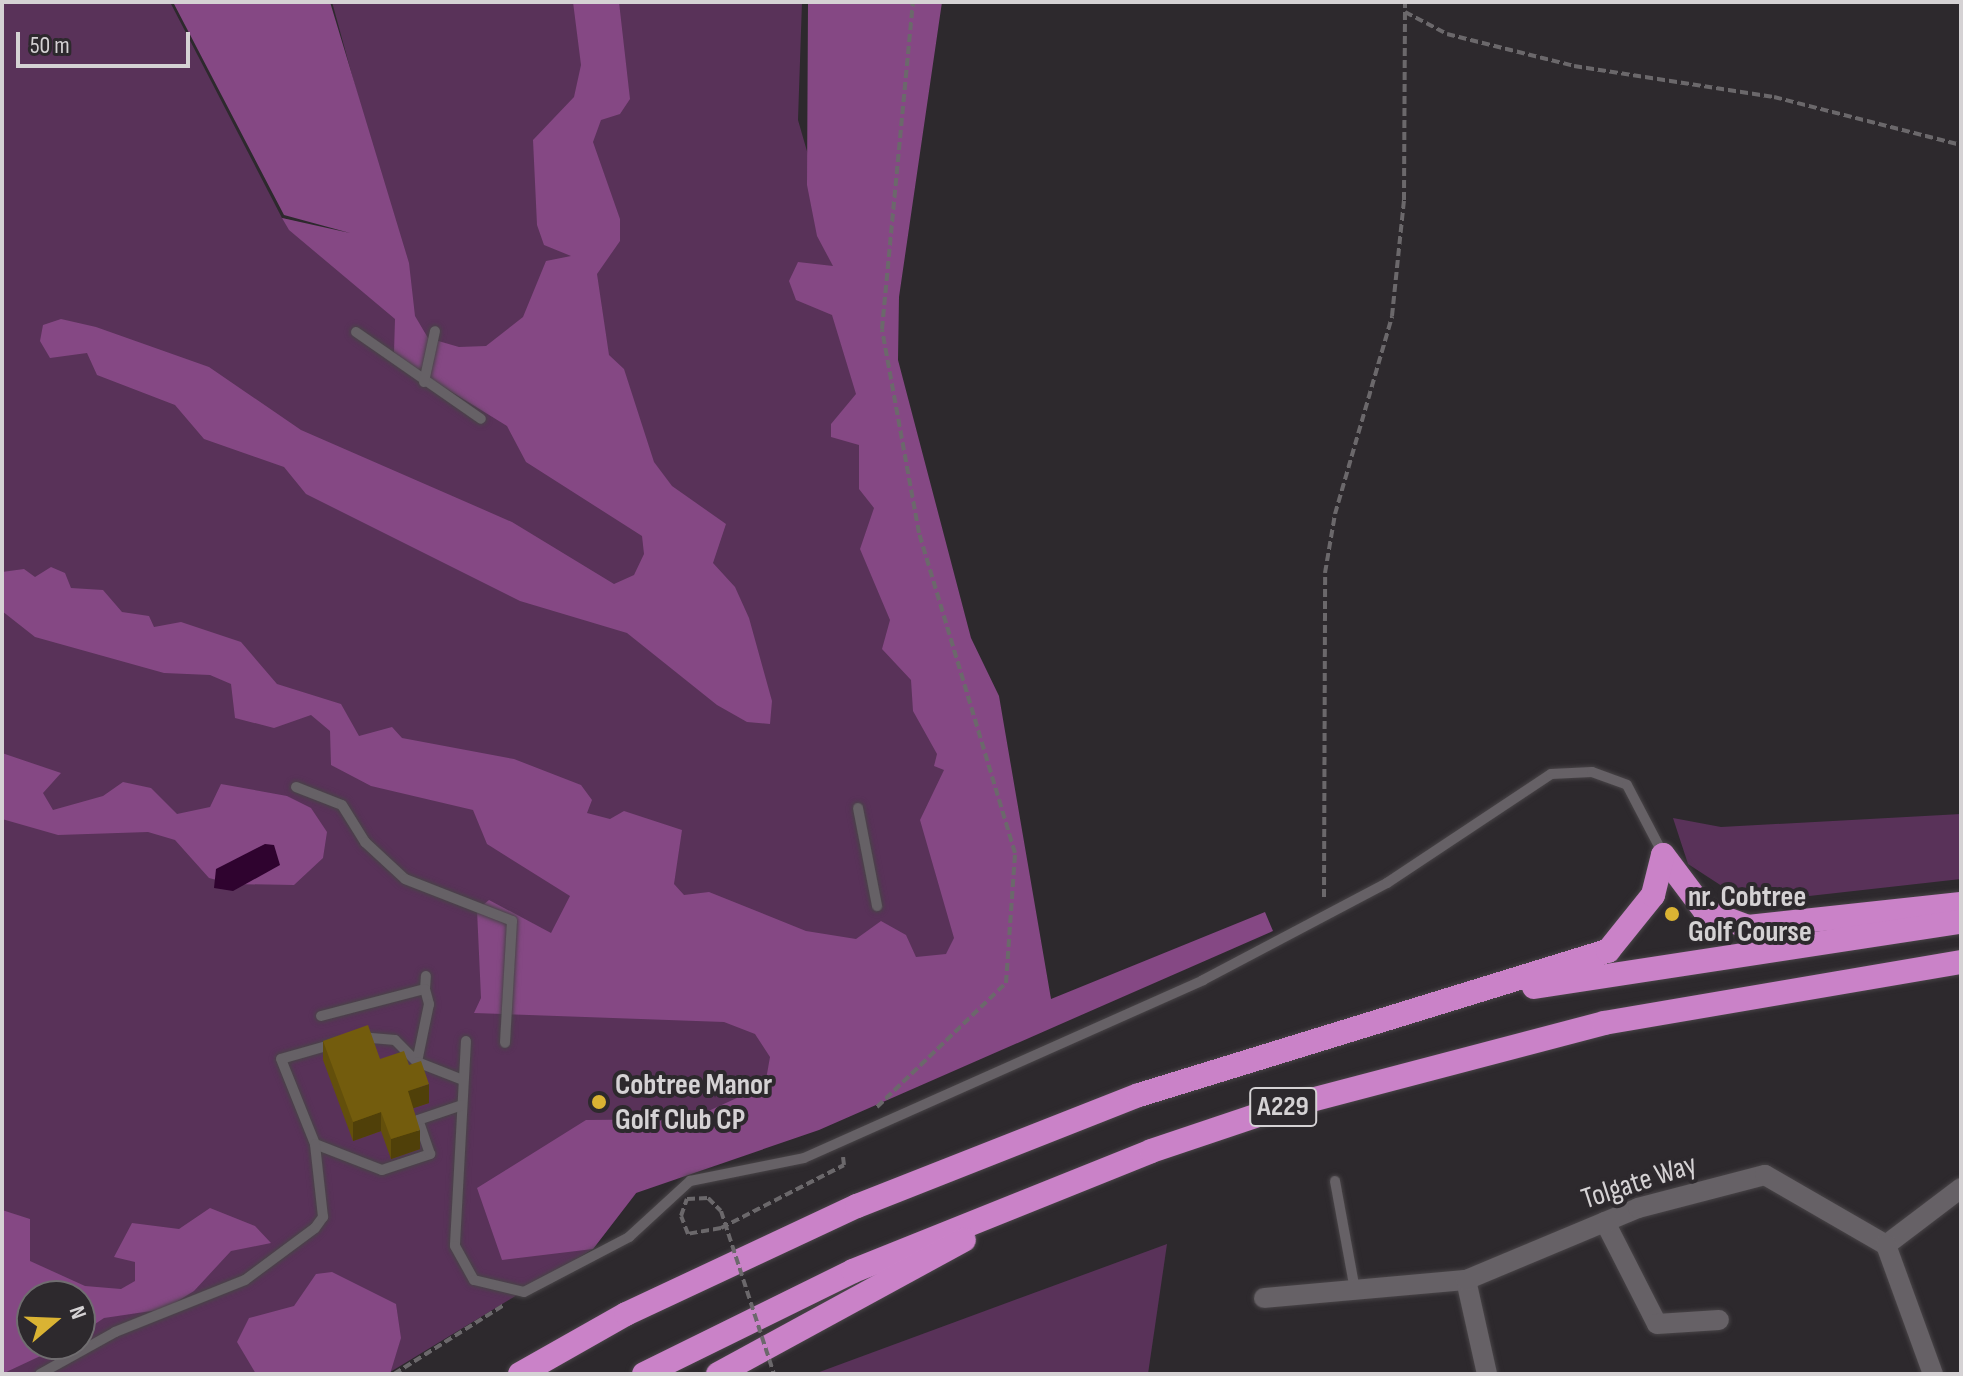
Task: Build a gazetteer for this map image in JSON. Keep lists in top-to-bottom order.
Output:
{
  "streets": {
    "highway": ["A229"],
    "street": ["Tolgate Way"]
  },
  "places": ["nr. Cobtree Golf Course", "Cobtree Manor Golf Club CP"],
  "scale_bar": "50 m",
  "north": "right"
}
